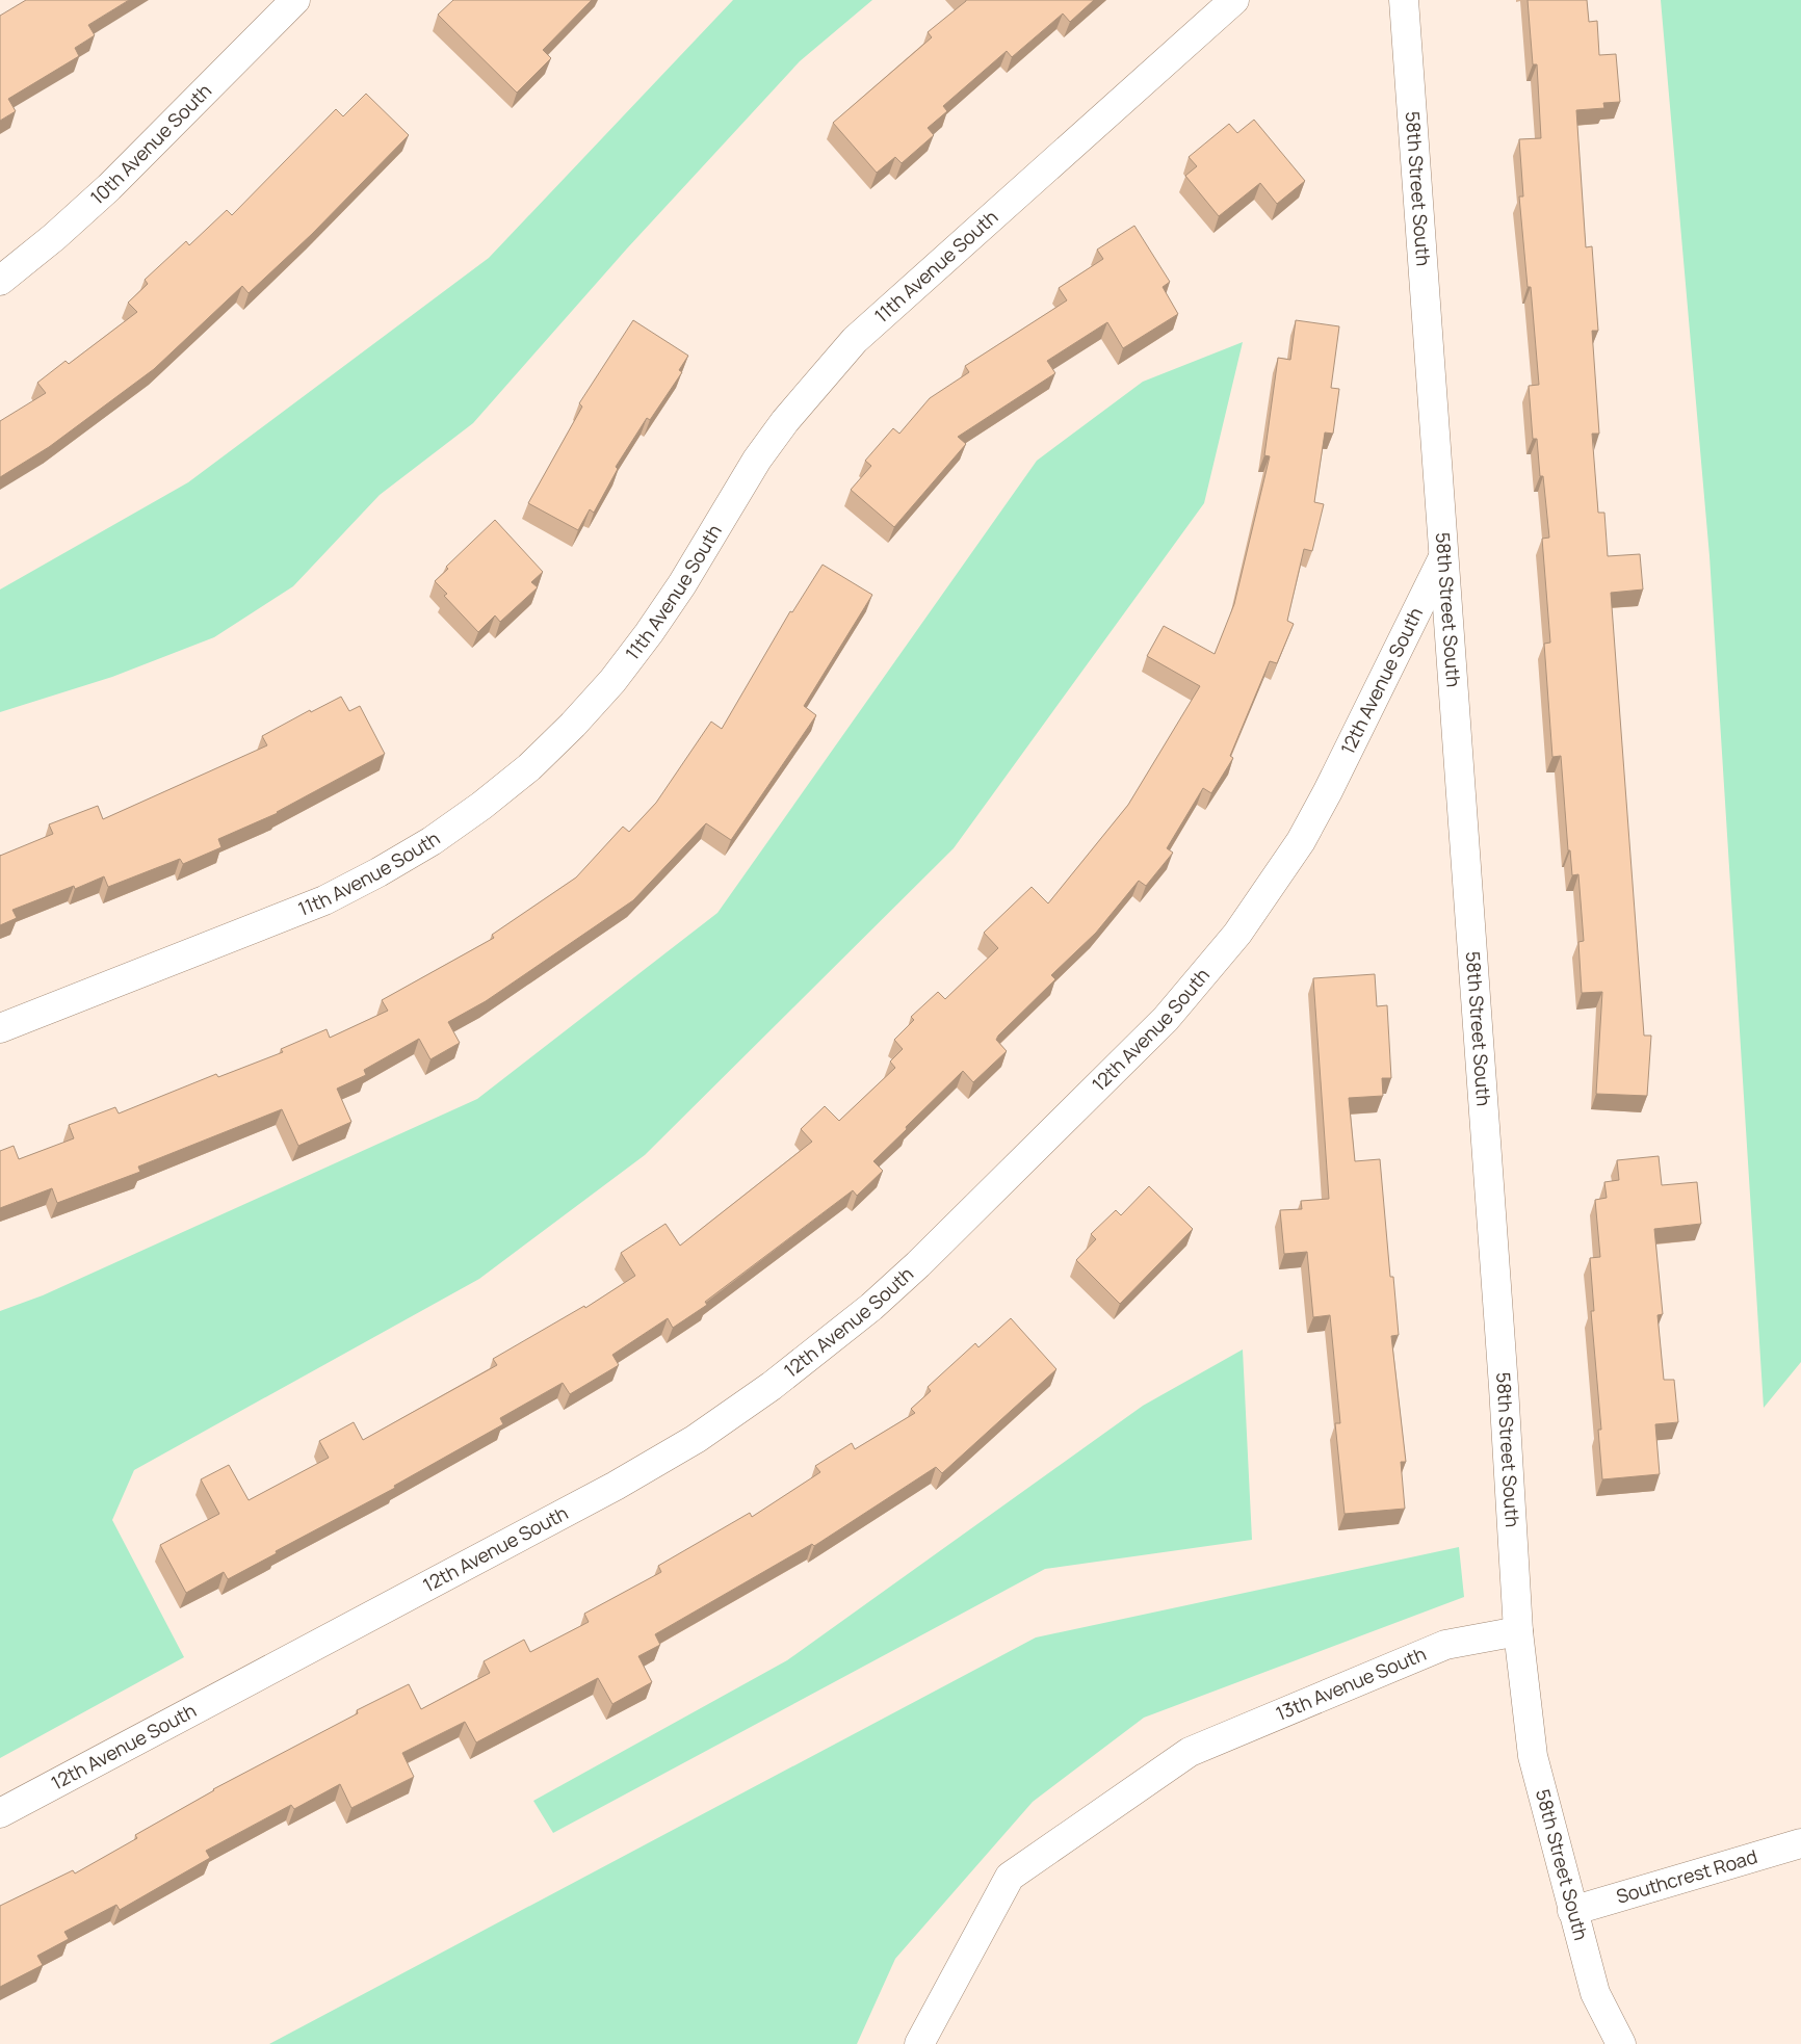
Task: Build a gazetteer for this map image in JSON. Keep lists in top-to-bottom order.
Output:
{
  "streets": {
    "street": [
      "10th Avenue South",
      "58th Street South",
      "11th Avenue South",
      "12th Avenue South",
      "13th Avenue South",
      "Southcrest Road"
    ]
  },
  "crossings": [
    ["58th Street South", "12th Avenue South"],
    ["58th Street South", "13th Avenue South"],
    ["58th Street South", "Southcrest Road"]
  ]
}
